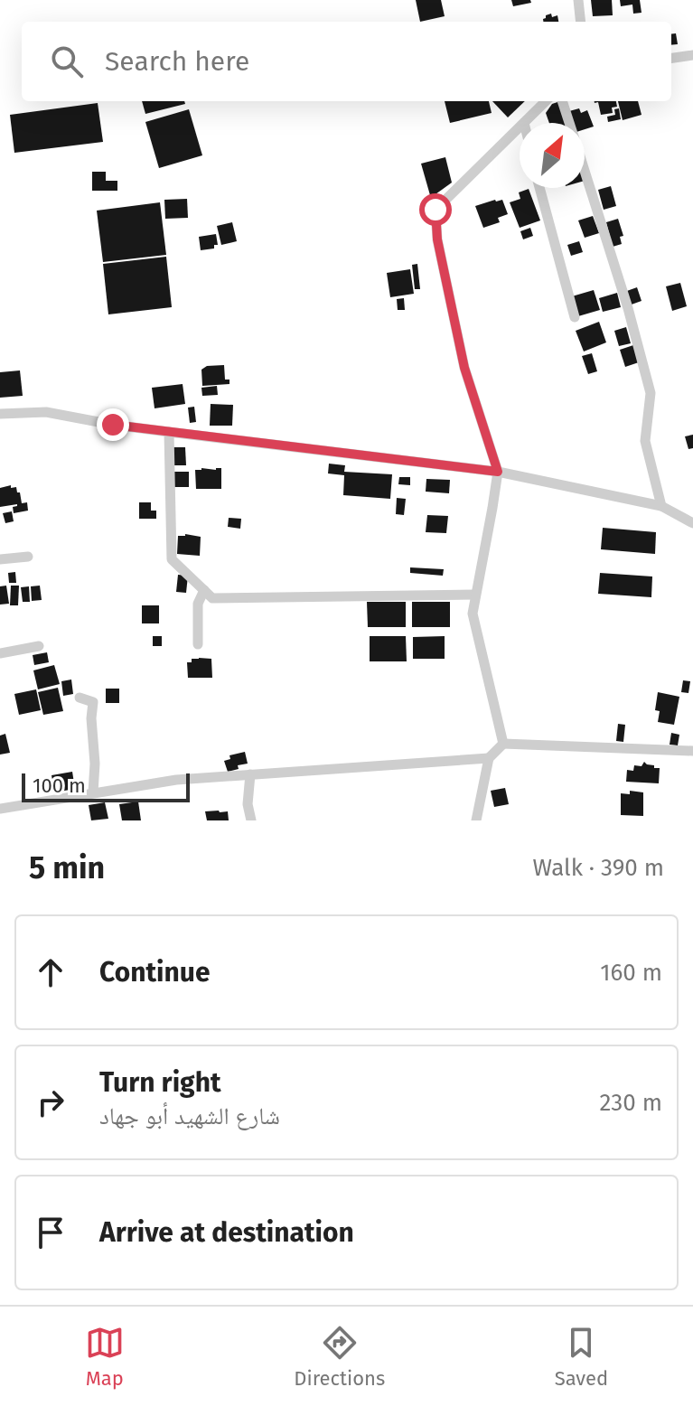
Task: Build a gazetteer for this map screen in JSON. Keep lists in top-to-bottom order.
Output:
{
  "scale_bar": "100 m",
  "north": "top right",
  "page": {
    "search": "Search here",
    "scale": "100 m",
    "heading": ["5 min", "Walk · 390 m"],
    "list": [
      ["Continue", "160 m"],
      ["Turn right", "شارع الشهيد أبو جهاد", "230 m"],
      "Arrive at destination"
    ],
    "nav": ["Map", "Directions", "Saved"]
  }
}
